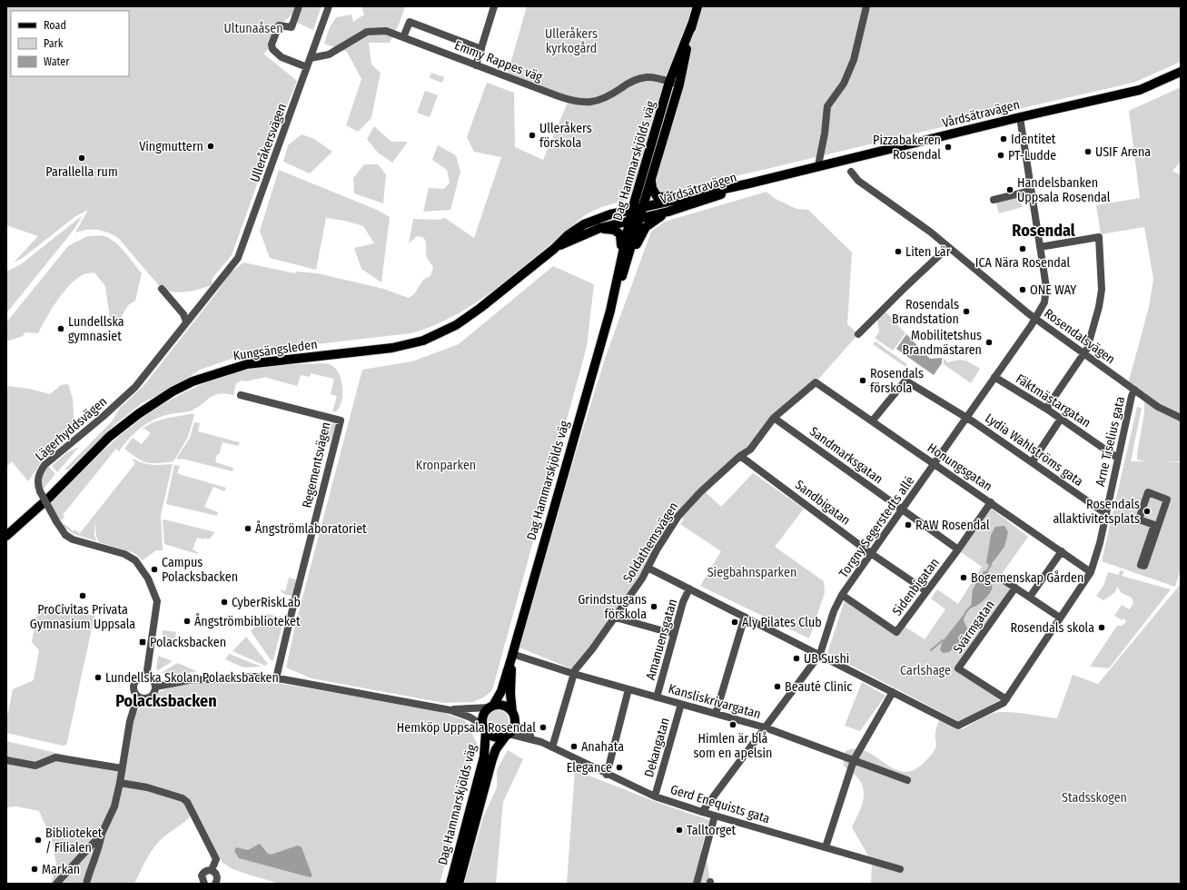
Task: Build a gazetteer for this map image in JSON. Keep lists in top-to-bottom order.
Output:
{
  "streets": {
    "main road": ["Vårdsätravägen", "Dag Hammarskjölds väg", "Kungsängsleden"],
    "street": [
      "Emmy Rappes väg",
      "Ulleråkersvägen",
      "Rosendalsvägen",
      "Fäktmästargatan",
      "Lägerhyddsvägen",
      "Arne Tiselius gata",
      "Lydia Wahlströms gata",
      "Sandmarksgatan",
      "Regementsvägen",
      "Honungsgatan",
      "Sandbigatan",
      "Torgny Segerstedts allé",
      "Soldathemsvägen",
      "Sidenbigatan",
      "Svärmgatan",
      "Amanuensgatan",
      "Kansliskrivargatan",
      "Dekangatan",
      "Gerd Enequists gata"
    ]
  },
  "crossings": [
    ["Emmy Rappes väg", "Ulleråkersvägen"],
    ["Emmy Rappes väg", "Dag Hammarskjölds väg"],
    ["Vårdsätravägen", "Dag Hammarskjölds väg"],
    ["Vårdsätravägen", "Kungsängsleden"],
    ["Vårdsätravägen", "Torgny Segerstedts allé"],
    ["Ulleråkersvägen", "Lägerhyddsvägen"],
    ["Dag Hammarskjölds väg", "Kungsängsleden"],
    ["Dag Hammarskjölds väg", "Kansliskrivargatan"],
    ["Dag Hammarskjölds väg", "Gerd Enequists gata"],
    ["Rosendalsvägen", "Arne Tiselius gata"],
    ["Rosendalsvägen", "Torgny Segerstedts allé"],
    ["Fäktmästargatan", "Arne Tiselius gata"],
    ["Fäktmästargatan", "Torgny Segerstedts allé"],
    ["Arne Tiselius gata", "Lydia Wahlströms gata"],
    ["Arne Tiselius gata", "Honungsgatan"],
    ["Arne Tiselius gata", "Svärmgatan"],
    ["Lydia Wahlströms gata", "Honungsgatan"],
    ["Lydia Wahlströms gata", "Torgny Segerstedts allé"],
    ["Sandmarksgatan", "Torgny Segerstedts allé"],
    ["Sandmarksgatan", "Soldathemsvägen"],
    ["Sandmarksgatan", "Sidenbigatan"],
    ["Honungsgatan", "Torgny Segerstedts allé"],
    ["Honungsgatan", "Soldathemsvägen"],
    ["Honungsgatan", "Sidenbigatan"],
    ["Sandbigatan", "Torgny Segerstedts allé"],
    ["Sandbigatan", "Soldathemsvägen"],
    ["Sandbigatan", "Sidenbigatan"],
    ["Torgny Segerstedts allé", "Sidenbigatan"],
    ["Torgny Segerstedts allé", "Kansliskrivargatan"],
    ["Torgny Segerstedts allé", "Gerd Enequists gata"],
    ["Soldathemsvägen", "Kansliskrivargatan"],
    ["Soldathemsvägen", "Gerd Enequists gata"],
    ["Amanuensgatan", "Kansliskrivargatan"],
    ["Kansliskrivargatan", "Dekangatan"],
    ["Dekangatan", "Gerd Enequists gata"]
  ],
  "districts": ["Rosendal", "Polacksbacken"],
  "parks": [
    "Ultunaåsen",
    "Ulleråkers kyrkogård",
    "Kronparken",
    "Siegbahnsparken",
    "Carlshage",
    "Stadsskogen"
  ],
  "places": {
    "other": [
      "Ulleråkers förskola",
      "Identitet",
      "Vingmuttern",
      "Pizzabakeren Rosendal",
      "USIF Arena",
      "PT-Ludde",
      "Parallella rum",
      "Handelsbanken Uppsala Rosendal",
      "ICA Nära Rosendal",
      "Liten Lär",
      "ONE WAY",
      "Rosendals Brandstation",
      "Lundellska gymnasiet",
      "Mobilitetshus Brandmästaren",
      "Rosendals förskola",
      "Rosendals allaktivitetsplats",
      "RAW Rosendal",
      "Ångströmlaboratoriet",
      "Campus Polacksbacken",
      "Bogemenskap Gården",
      "ProCivitas Privata Gymnasium Uppsala",
      "CyberRiskLab",
      "Grindstugans förskola",
      "Ångströmbiblioteket",
      "Aly Pilates Club",
      "Rosendals skola",
      "UB Sushi",
      "Lundellska Skolan Polacksbacken",
      "Beauté Clinic",
      "Himlen är blå som en apelsin",
      "Hemköp Uppsala Rosendal",
      "Anahata",
      "Elegance",
      "Talltorget",
      "Biblioteket / Filialen",
      "Markan"
    ],
    "transit": ["Polacksbacken"]
  },
  "legend": ["Road", "Park", "Water"]
}
